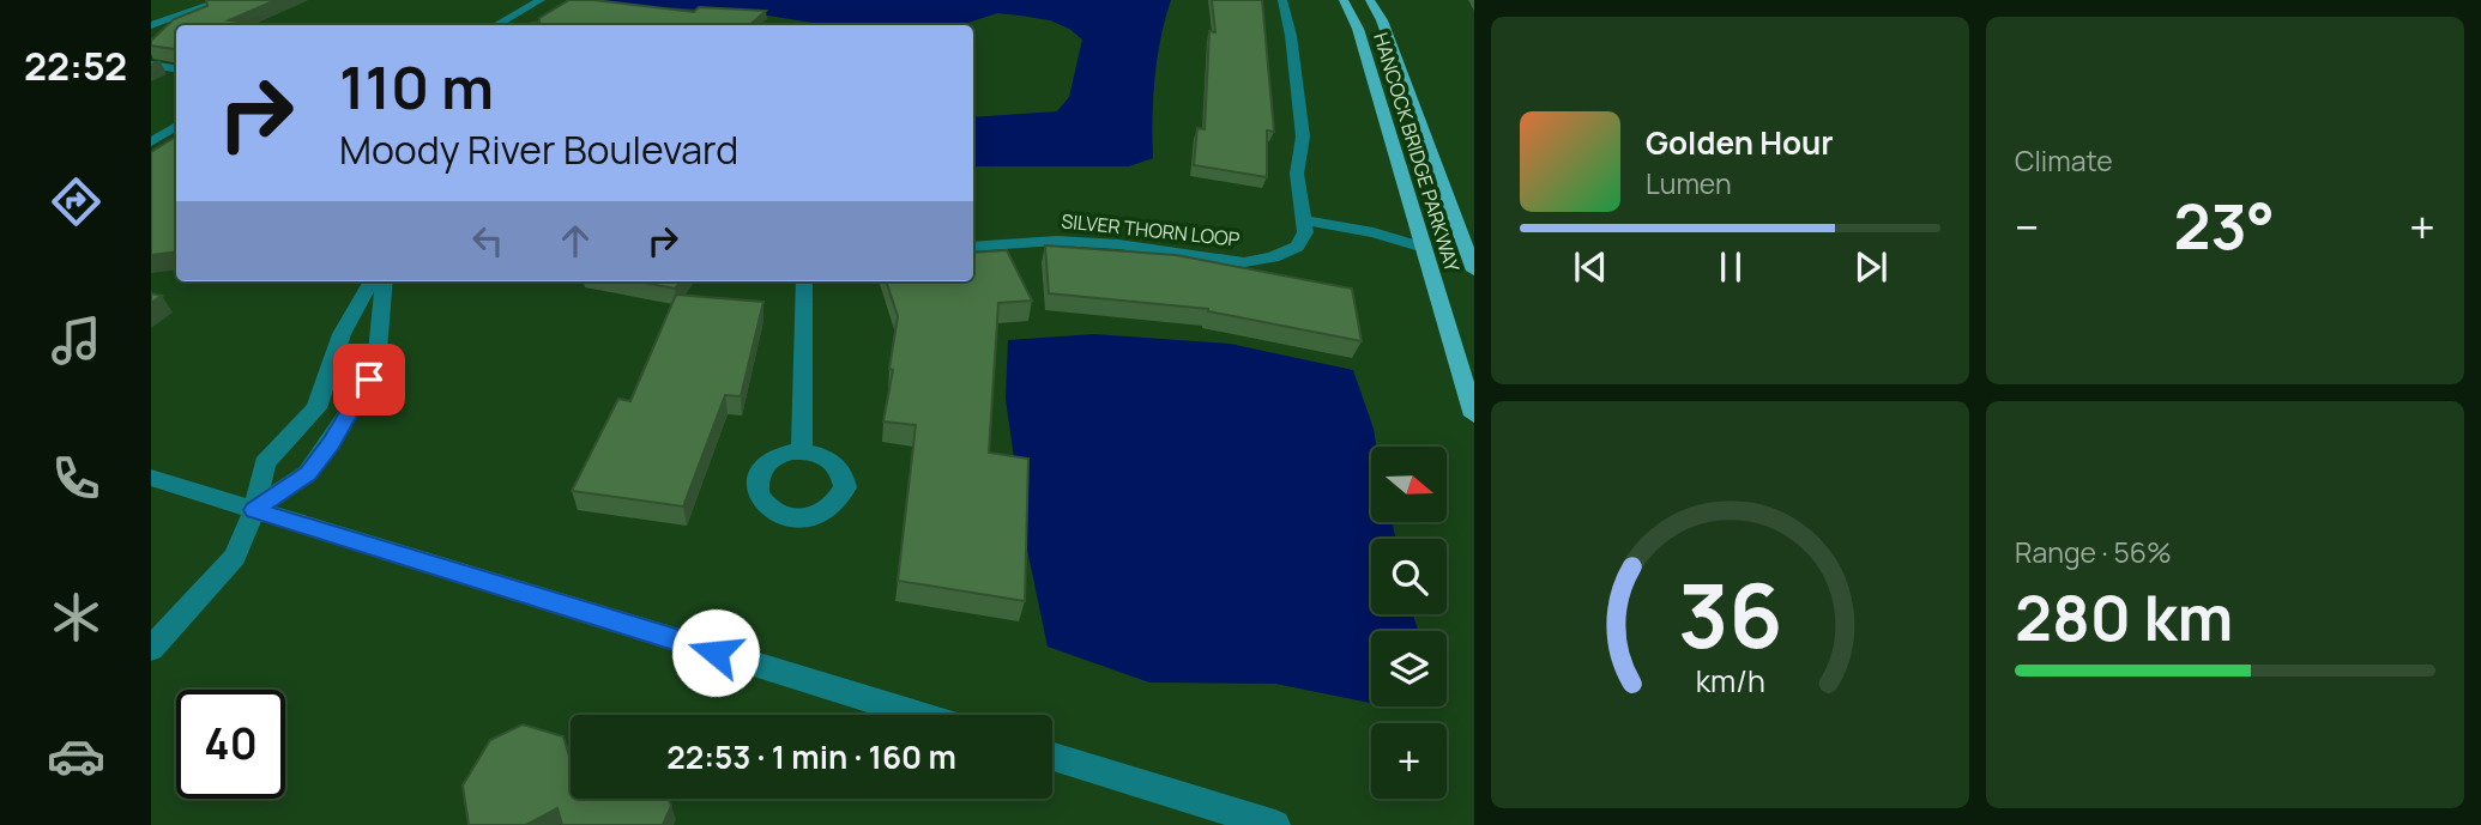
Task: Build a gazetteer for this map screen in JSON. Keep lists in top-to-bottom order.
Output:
{
  "streets": {
    "main road": ["HANCOCK BRIDGE PARKWAY"],
    "street": ["SILVER THORN LOOP"]
  },
  "north": "right",
  "page": {
    "tabs": "22:52",
    "tile": [
      "Climate",
      ["Range · 56%", "280 km"]
    ],
    "turn": ["110 m", "Moody River Boulevard"],
    "song": ["Golden Hour", "Lumen"],
    "heat": ["−", "23°", "+"],
    "map_buttons": "+",
    "limit": "40",
    "trip": "22:53 · 1 min · 160 m",
    "gauge": ["36", "km/h"]
  }
}
